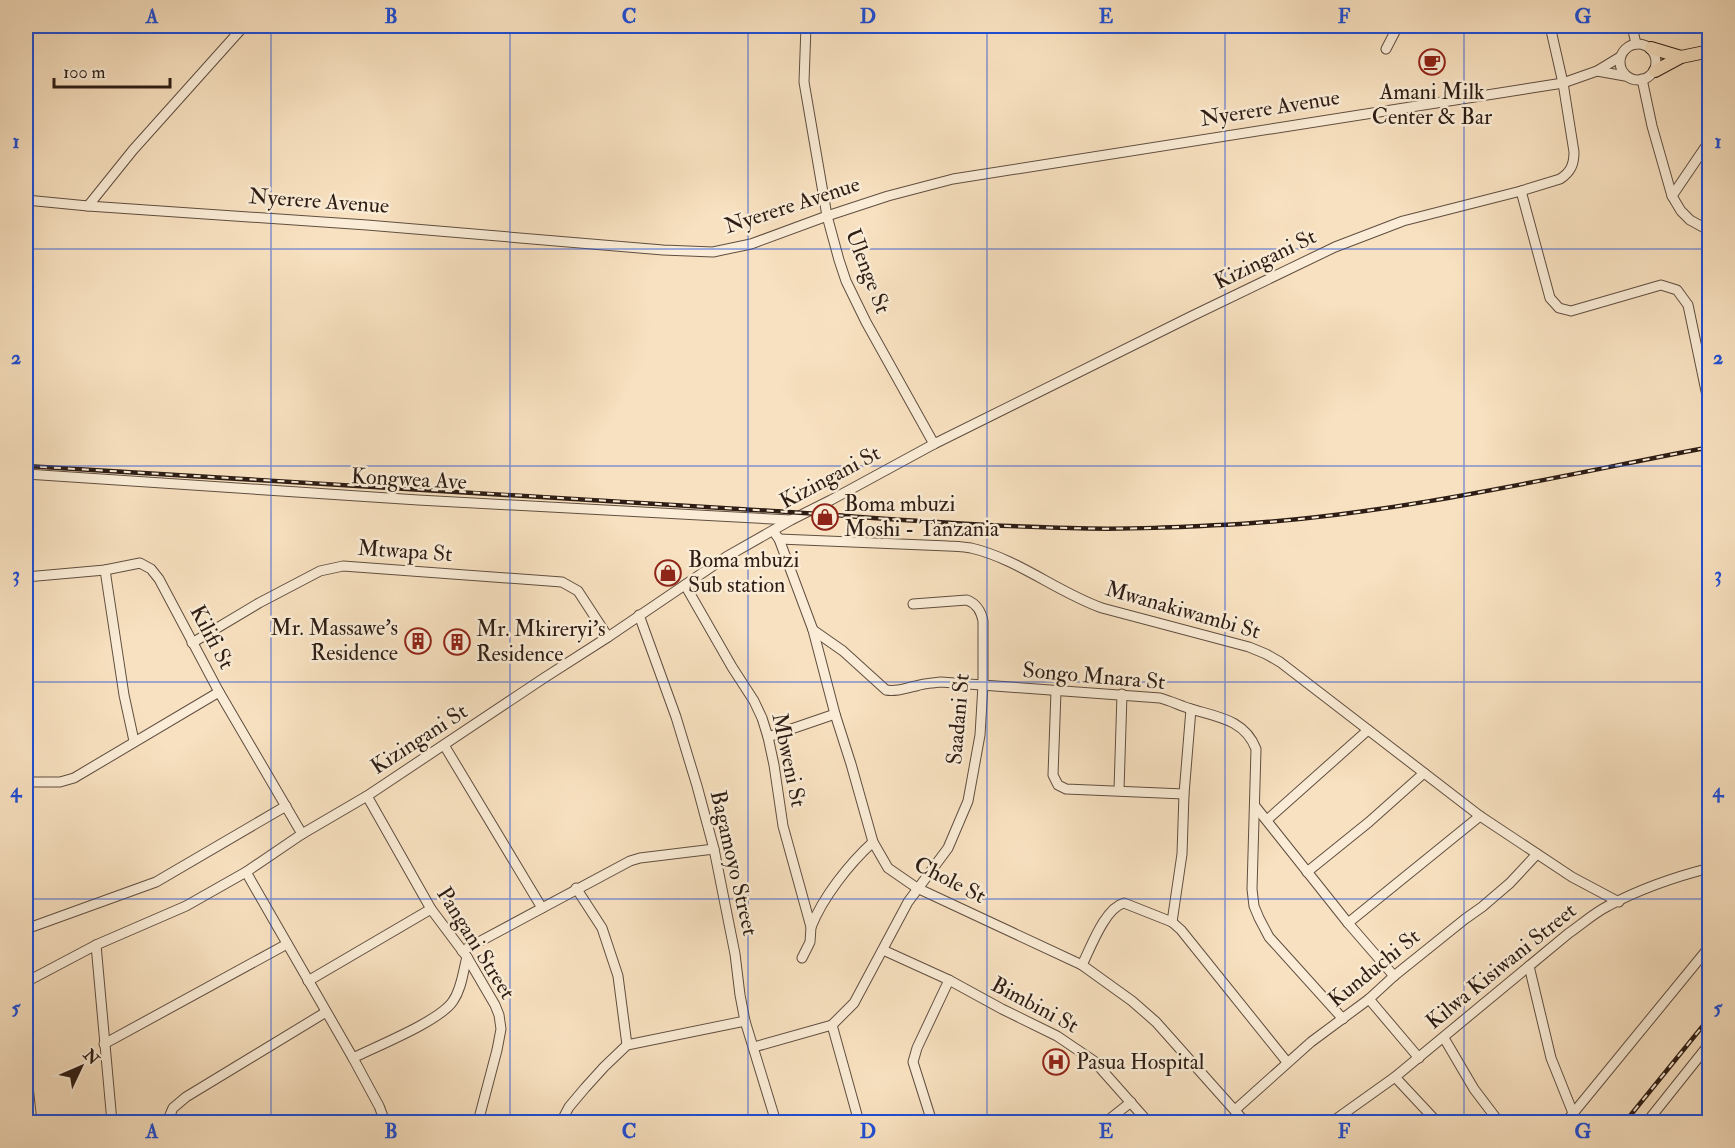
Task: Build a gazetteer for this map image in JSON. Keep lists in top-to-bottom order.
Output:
{
  "streets": {
    "street": [
      "Nyerere Avenue",
      "Kizingani St",
      "Ulenge St",
      "Kongwea Ave",
      "Mtwapa St",
      "Mwanakiwambi St",
      "Kilifi St",
      "Songo Mnara St",
      "Saadani St",
      "Mbweni St",
      "Bagamoyo Street",
      "Chole St",
      "Pangani Street",
      "Kilwa Kisiwani Street",
      "Kunduchi St",
      "Bimbini St"
    ]
  },
  "crossings": [
    ["Nyerere Avenue", "Kizingani St"],
    ["Nyerere Avenue", "Ulenge St"],
    ["Kizingani St", "Ulenge St"],
    ["Kizingani St", "Kongwea Ave"],
    ["Kizingani St", "Mtwapa St"],
    ["Kizingani St", "Kilifi St"],
    ["Kizingani St", "Mbweni St"],
    ["Kizingani St", "Bagamoyo Street"],
    ["Kizingani St", "Chole St"],
    ["Kizingani St", "Pangani Street"],
    ["Mtwapa St", "Kilifi St"],
    ["Mwanakiwambi St", "Chole St"],
    ["Mwanakiwambi St", "Kilwa Kisiwani Street"],
    ["Mwanakiwambi St", "Kunduchi St"],
    ["Songo Mnara St", "Saadani St"],
    ["Songo Mnara St", "Chole St"],
    ["Songo Mnara St", "Kunduchi St"],
    ["Saadani St", "Chole St"],
    ["Saadani St", "Bimbini St"],
    ["Chole St", "Kunduchi St"]
  ],
  "places": {
    "cafe": ["Amani Milk Center & Bar"],
    "shop": ["Boma mbuzi Moshi - Tanzania", "Boma mbuzi Sub station"],
    "building": ["Mr. Massawe's Residence", "Mr. Mkireryi's Residence"],
    "hospital": ["Pasua Hospital"]
  },
  "scale_bar": "100 m",
  "north": "top right",
  "grid": {
    "columns": [
      "A",
      "B",
      "C",
      "D",
      "E",
      "F",
      "G"
    ],
    "rows": [
      "1",
      "2",
      "3",
      "4",
      "5"
    ]
  }
}
